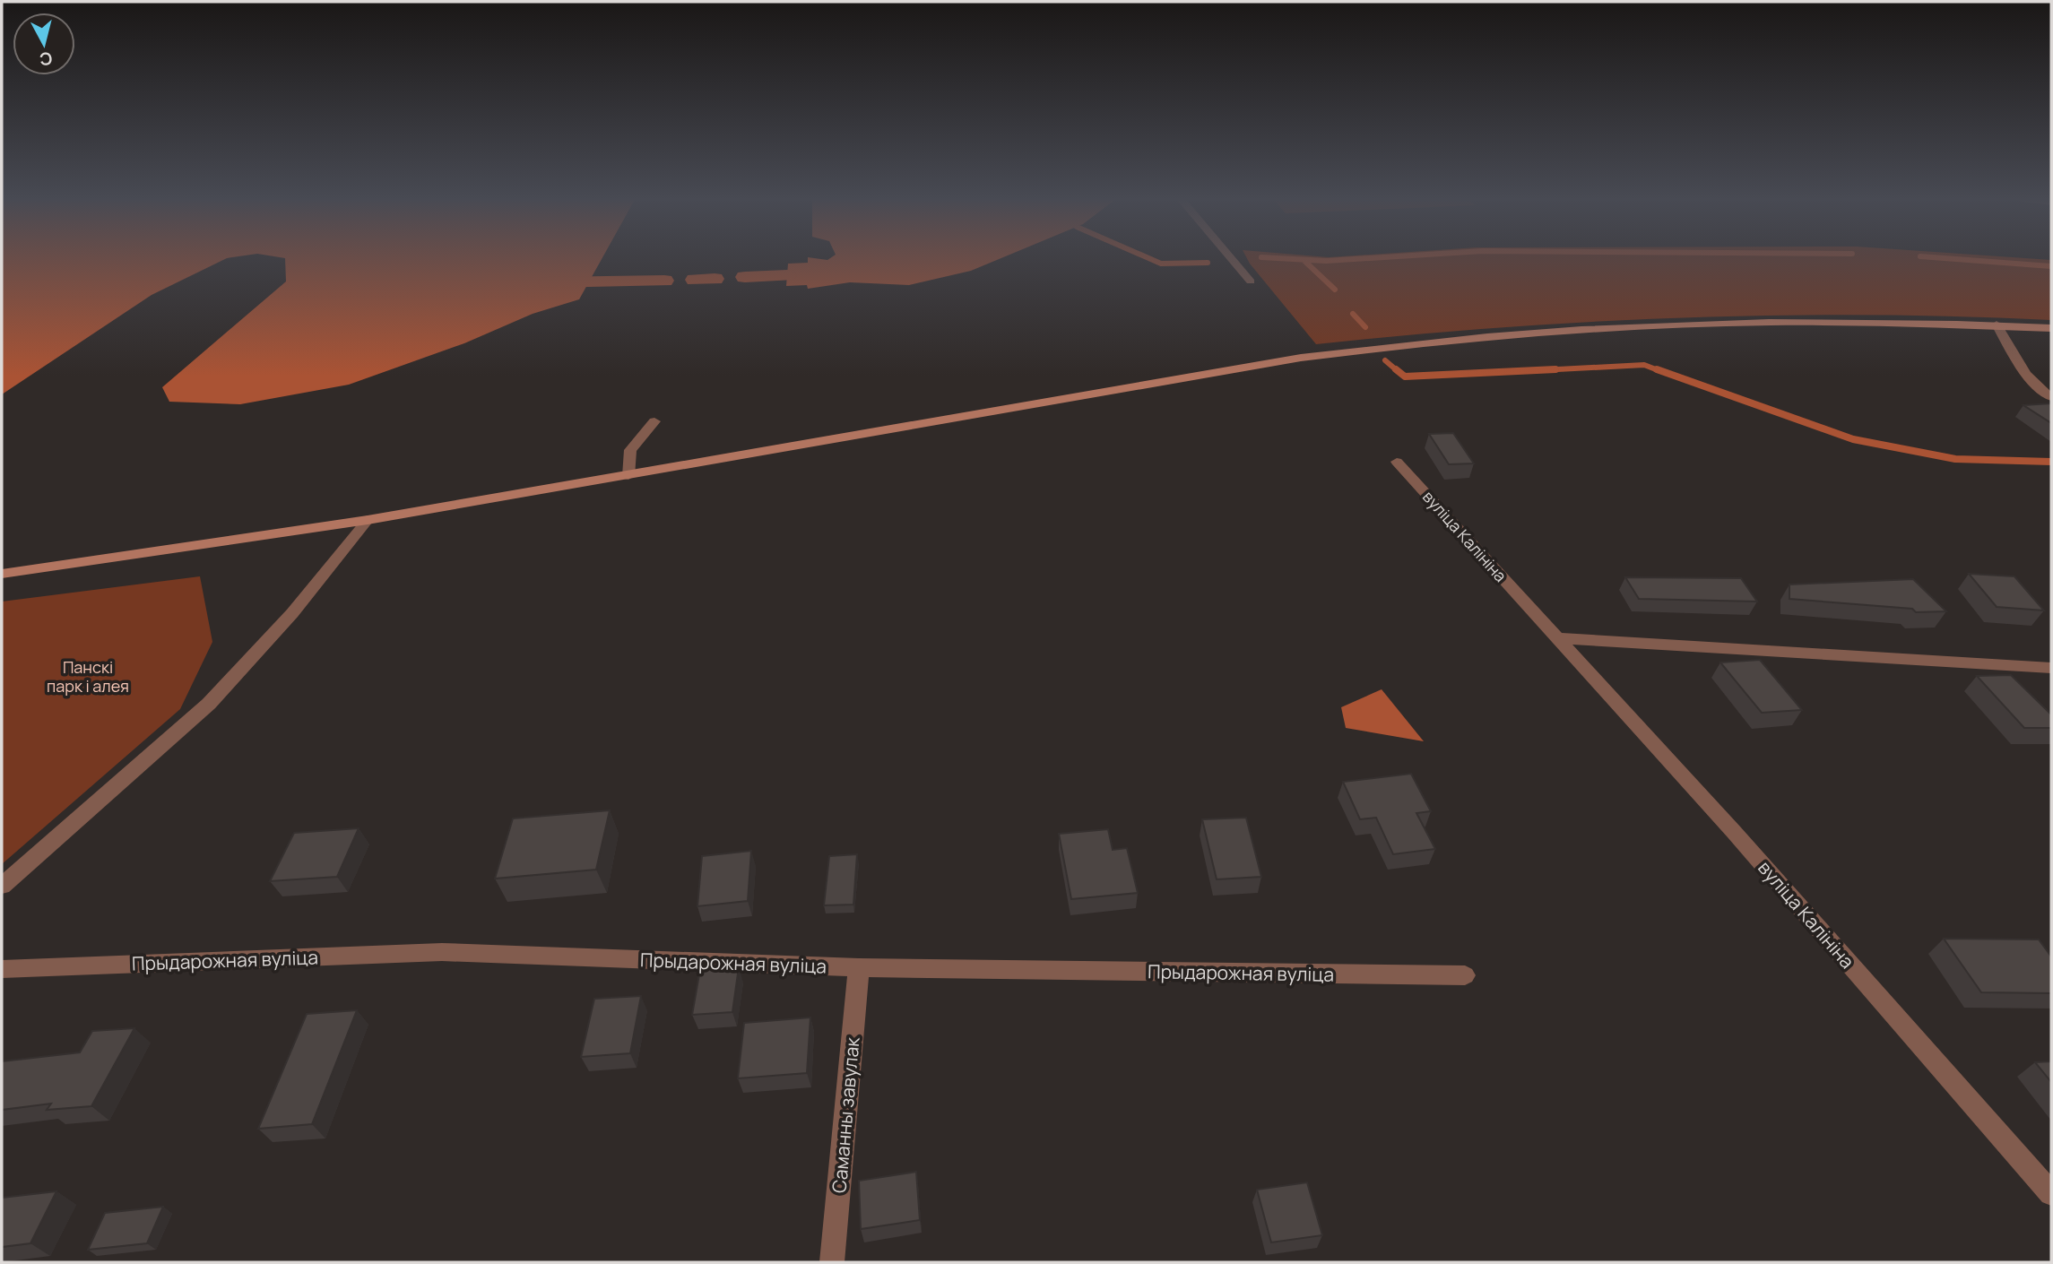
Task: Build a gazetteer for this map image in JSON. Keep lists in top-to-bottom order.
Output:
{
  "streets": {
    "street": ["вуліца Калініна", "Прыдарожная вуліца", "Саманны завулак"]
  },
  "crossings": [
    ["Прыдарожная вуліца", "Саманны завулак"]
  ],
  "parks": ["Панскі парк і алея"],
  "north": "bottom"
}
